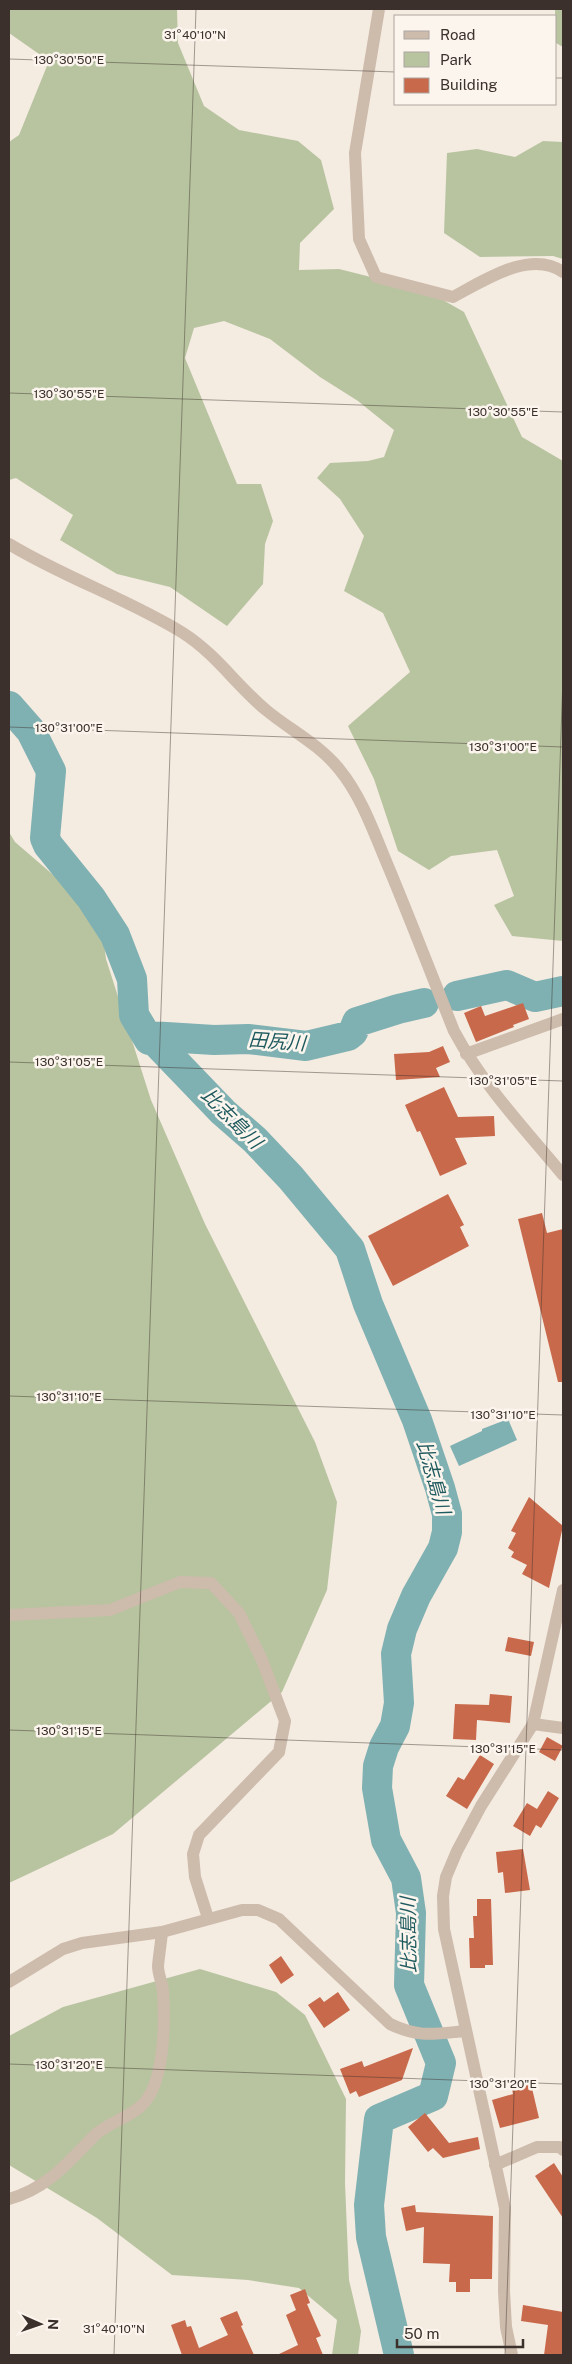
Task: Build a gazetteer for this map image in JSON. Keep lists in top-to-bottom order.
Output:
{
  "water": ["田尻川", "比志島川"],
  "legend": ["Road", "Park", "Building"],
  "scale_bar": "50 m",
  "north": "right",
  "coordinates": [
    "31°40'10\"N",
    "130°30'50\"E",
    "130°30'55\"E",
    "130°31'00\"E",
    "130°31'05\"E",
    "130°31'10\"E",
    "130°31'15\"E",
    "130°31'20\"E"
  ]
}
